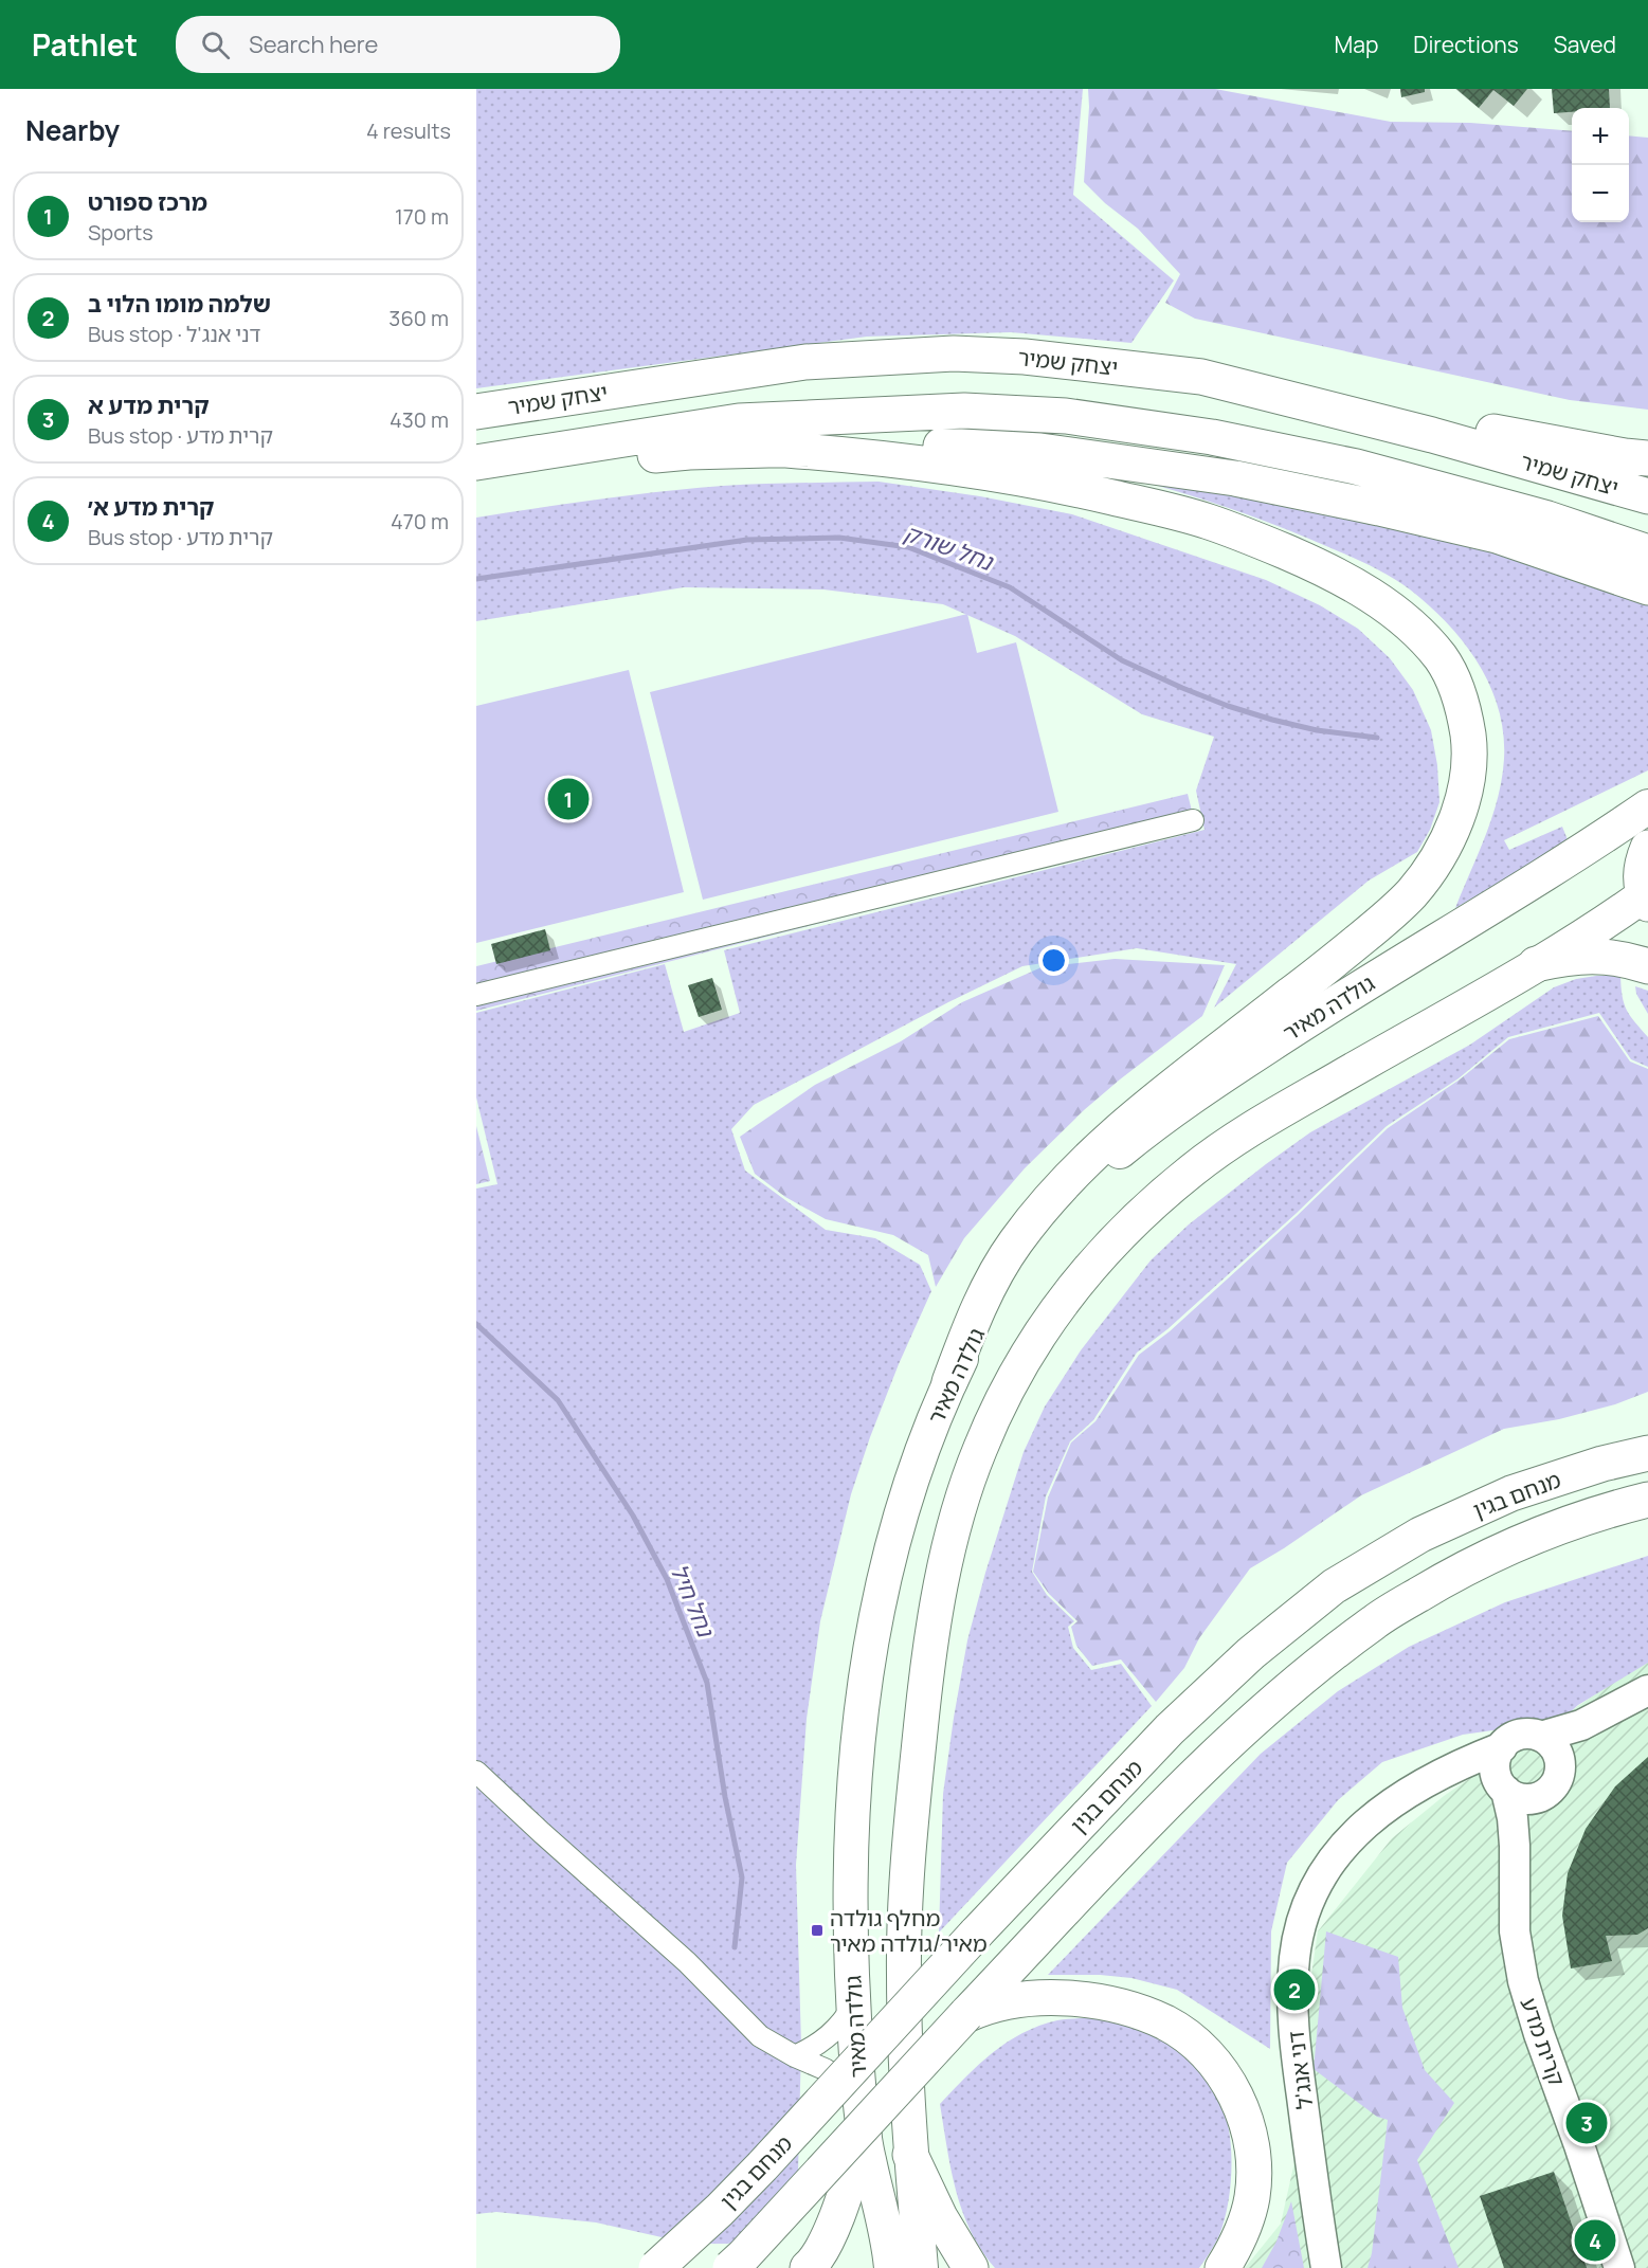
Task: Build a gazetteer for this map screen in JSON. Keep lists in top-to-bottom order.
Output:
{
  "streets": {
    "highway": ["יצחק שמיר", "מנחם בגין"],
    "main road": ["גולדה מאיר"],
    "street": ["קרית מדע", "דני אנג'ל"]
  },
  "crossings": [
    ["קרית מדע", "דני אנג'ל"]
  ],
  "water": ["נחל שורק", "נחל חיל"],
  "places": {
    "transit": ["מחלף גולדה מאיר/גולדה מאיר"]
  },
  "page": {
    "header": "Pathlet",
    "search": "Search here",
    "nav": ["Map", "Directions", "Saved"],
    "heading": ["Nearby", "4 results"],
    "map_buttons": ["+", "−"],
    "list": [
      {
        "mark": "1",
        "name": "מרכז ספורט",
        "note": "Sports",
        "value": "170 m"
      },
      {
        "mark": "2",
        "name": "שלמה מומו הלוי ב",
        "note": "Bus stop · דני אנג'ל",
        "value": "360 m"
      },
      {
        "mark": "3",
        "name": "קרית מדע א",
        "note": "Bus stop · קרית מדע",
        "value": "430 m"
      },
      {
        "mark": "4",
        "name": "קרית מדע א׳",
        "note": "Bus stop · קרית מדע",
        "value": "470 m"
      }
    ],
    "pins": [
      "1",
      "2",
      "3",
      "4"
    ]
  }
}
